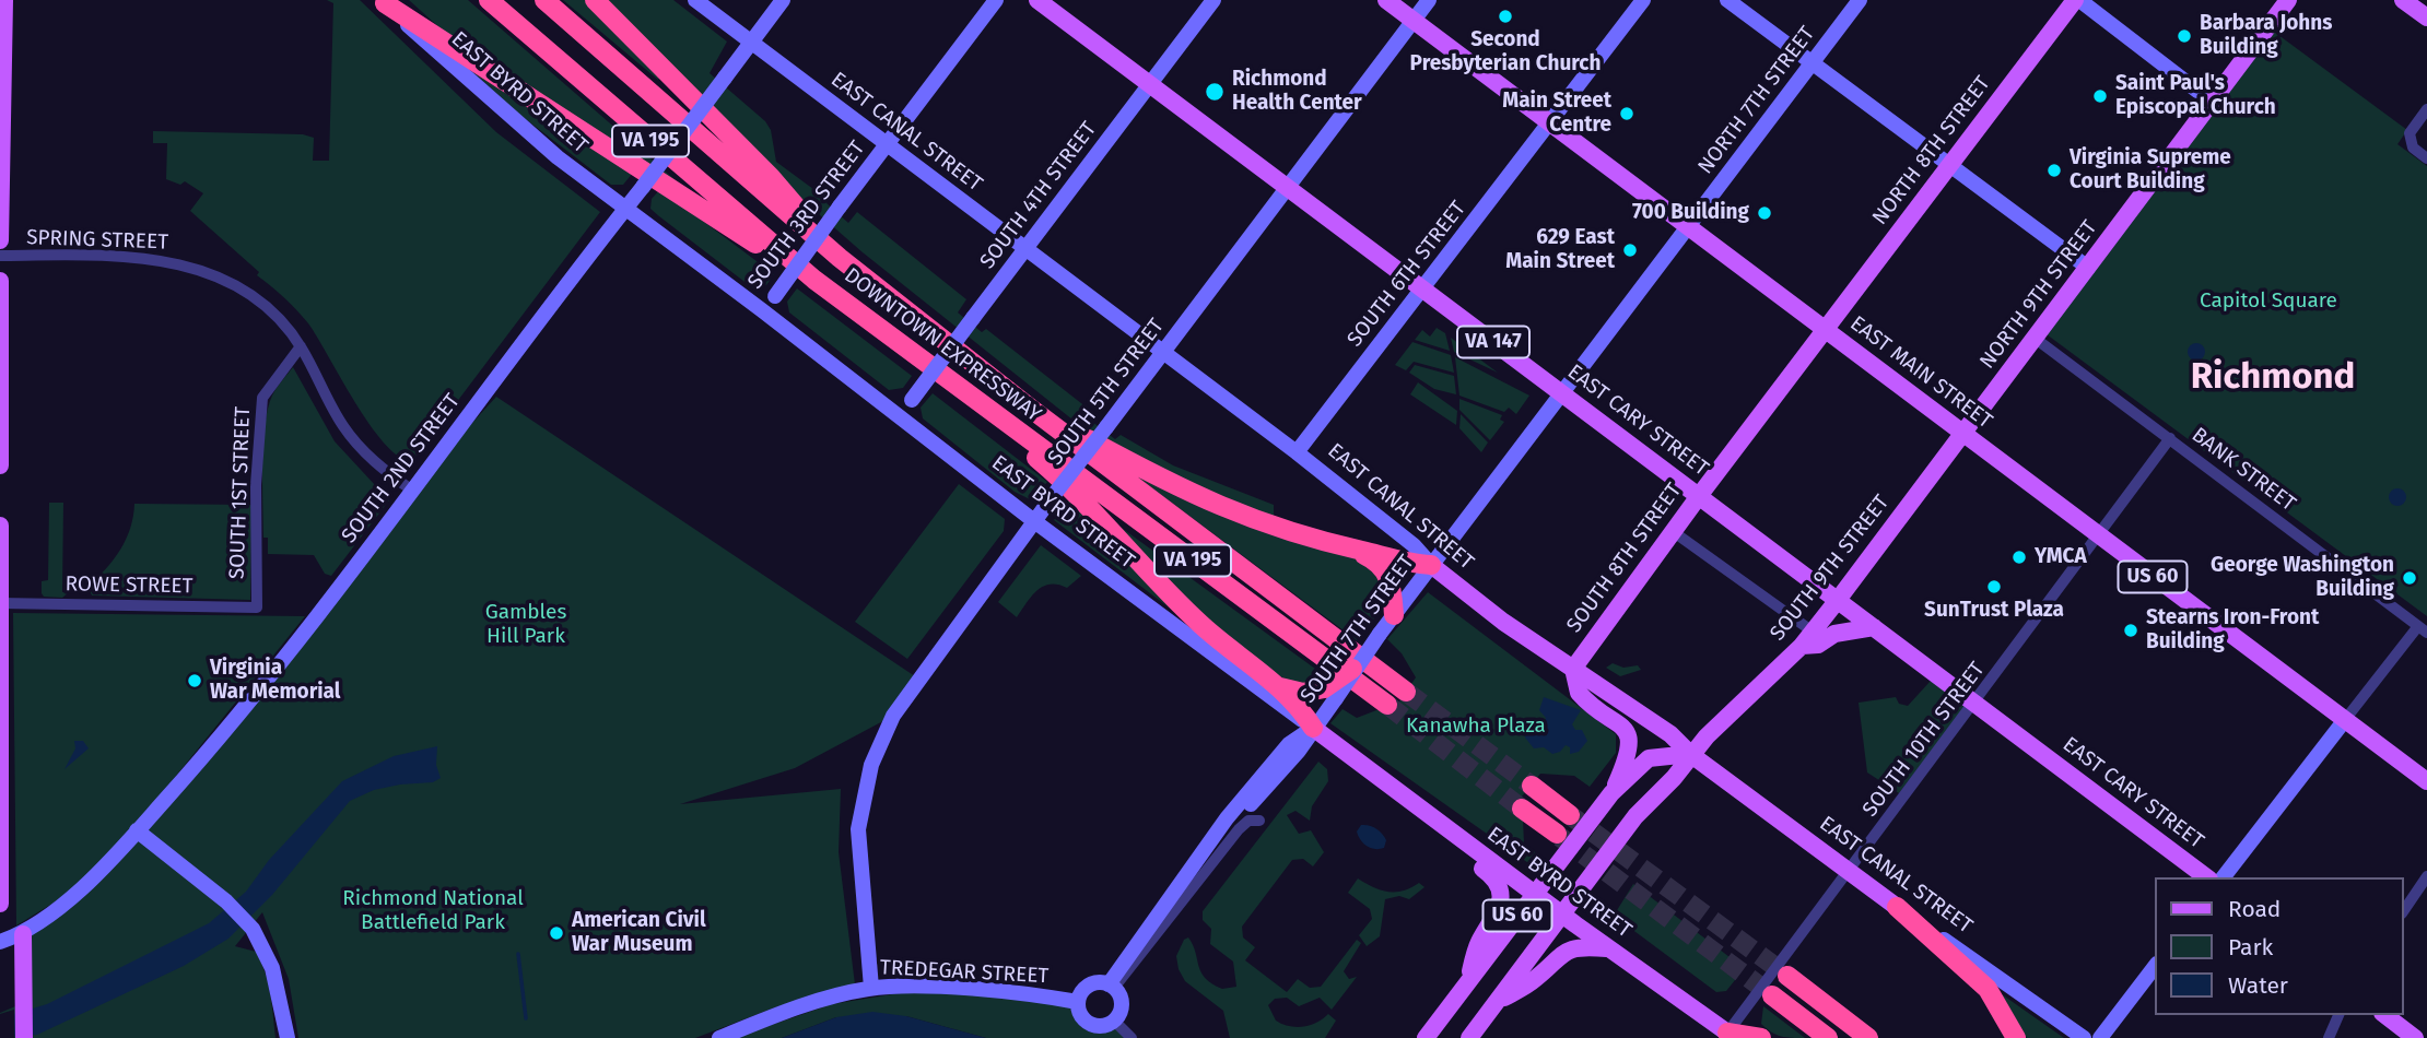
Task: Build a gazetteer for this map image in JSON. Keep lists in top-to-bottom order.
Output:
{
  "streets": {
    "highway": ["VA 195", "DOWNTOWN EXPRESSWAY"],
    "main road": [
      "EAST BYRD STREET",
      "EAST CANAL STREET",
      "NORTH 8TH STREET",
      "NORTH 9TH STREET",
      "VA 147",
      "EAST MAIN STREET",
      "EAST CARY STREET",
      "SOUTH 8TH STREET",
      "SOUTH 9TH STREET",
      "US 60"
    ],
    "street": [
      "NORTH 7TH STREET",
      "SOUTH 4TH STREET",
      "SOUTH 3RD STREET",
      "SPRING STREET",
      "SOUTH 6TH STREET",
      "SOUTH 5TH STREET",
      "SOUTH 2ND STREET",
      "BANK STREET",
      "SOUTH 1ST STREET",
      "ROWE STREET",
      "SOUTH 7TH STREET",
      "SOUTH 10TH STREET",
      "TREDEGAR STREET"
    ]
  },
  "crossings": [
    ["EAST BYRD STREET", "SOUTH 4TH STREET"],
    ["EAST BYRD STREET", "SOUTH 3RD STREET"],
    ["EAST BYRD STREET", "SOUTH 5TH STREET"],
    ["EAST BYRD STREET", "SOUTH 2ND STREET"],
    ["EAST BYRD STREET", "SOUTH 9TH STREET"],
    ["EAST BYRD STREET", "US 60"],
    ["EAST BYRD STREET", "SOUTH 7TH STREET"],
    ["EAST BYRD STREET", "SOUTH 10TH STREET"],
    ["NORTH 7TH STREET", "EAST MAIN STREET"],
    ["NORTH 7TH STREET", "SOUTH 7TH STREET"],
    ["EAST CANAL STREET", "SOUTH 4TH STREET"],
    ["EAST CANAL STREET", "SOUTH 3RD STREET"],
    ["EAST CANAL STREET", "SOUTH 6TH STREET"],
    ["EAST CANAL STREET", "SOUTH 5TH STREET"],
    ["EAST CANAL STREET", "SOUTH 2ND STREET"],
    ["EAST CANAL STREET", "SOUTH 8TH STREET"],
    ["EAST CANAL STREET", "SOUTH 9TH STREET"],
    ["EAST CANAL STREET", "US 60"],
    ["EAST CANAL STREET", "SOUTH 7TH STREET"],
    ["EAST CANAL STREET", "SOUTH 10TH STREET"],
    ["NORTH 8TH STREET", "EAST MAIN STREET"],
    ["NORTH 8TH STREET", "SOUTH 8TH STREET"],
    ["SOUTH 4TH STREET", "EAST CARY STREET"],
    ["SPRING STREET", "SOUTH 2ND STREET"],
    ["SPRING STREET", "SOUTH 1ST STREET"],
    ["SOUTH 6TH STREET", "EAST MAIN STREET"],
    ["SOUTH 6TH STREET", "EAST CARY STREET"],
    ["NORTH 9TH STREET", "EAST MAIN STREET"],
    ["NORTH 9TH STREET", "BANK STREET"],
    ["NORTH 9TH STREET", "SOUTH 9TH STREET"],
    ["EAST MAIN STREET", "SOUTH 5TH STREET"],
    ["EAST MAIN STREET", "SOUTH 8TH STREET"],
    ["EAST MAIN STREET", "SOUTH 9TH STREET"],
    ["EAST MAIN STREET", "SOUTH 7TH STREET"],
    ["EAST MAIN STREET", "SOUTH 10TH STREET"],
    ["SOUTH 5TH STREET", "EAST CARY STREET"],
    ["SOUTH 5TH STREET", "TREDEGAR STREET"],
    ["EAST CARY STREET", "SOUTH 8TH STREET"],
    ["EAST CARY STREET", "SOUTH 9TH STREET"],
    ["EAST CARY STREET", "SOUTH 7TH STREET"],
    ["EAST CARY STREET", "SOUTH 10TH STREET"],
    ["BANK STREET", "SOUTH 10TH STREET"],
    ["SOUTH 1ST STREET", "ROWE STREET"],
    ["SOUTH 8TH STREET", "US 60"],
    ["SOUTH 7TH STREET", "TREDEGAR STREET"]
  ],
  "districts": ["Richmond"],
  "parks": [
    "Capitol Square",
    "Gambles Hill Park",
    "Kanawha Plaza",
    "Richmond National Battlefield Park"
  ],
  "places": [
    "Second Presbyterian Church",
    "Barbara Johns Building",
    "Richmond Health Center",
    "Saint Paul's Episcopal Church",
    "Main Street Centre",
    "Virginia Supreme Court Building",
    "700 Building",
    "629 East Main Street",
    "YMCA",
    "George Washington Building",
    "SunTrust Plaza",
    "Stearns Iron-Front Building",
    "Virginia War Memorial",
    "American Civil War Museum"
  ],
  "legend": ["Road", "Park", "Water"]
}
